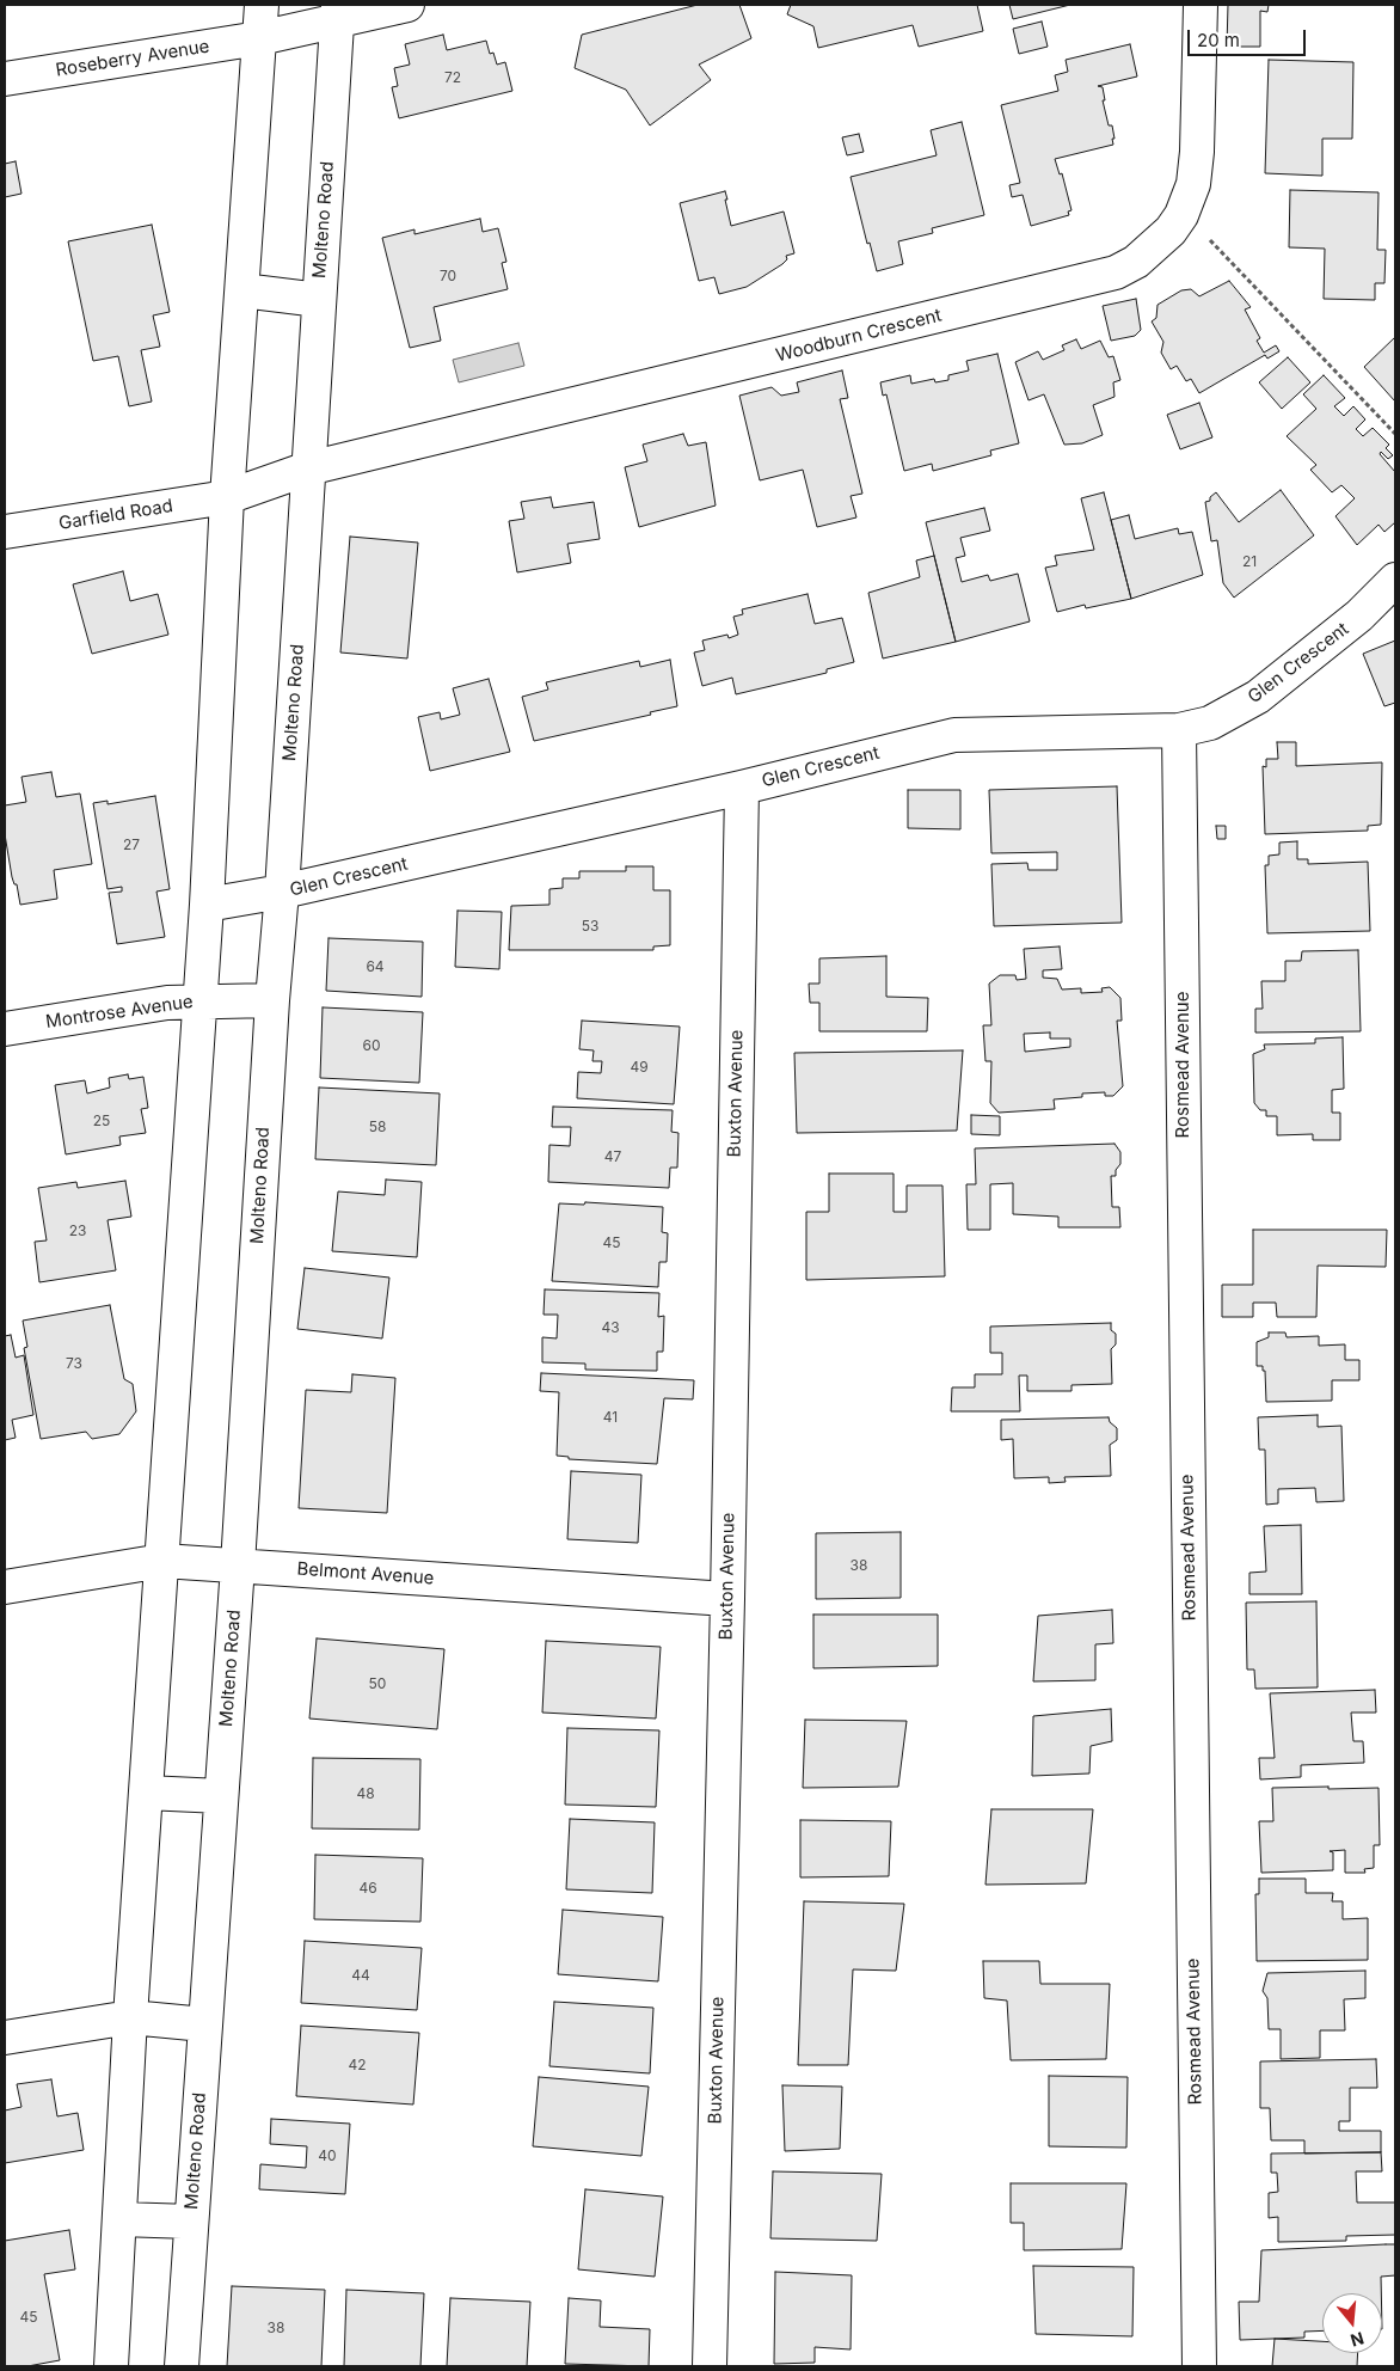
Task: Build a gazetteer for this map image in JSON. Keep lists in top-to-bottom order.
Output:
{
  "streets": {
    "street": [
      "Roseberry Avenue",
      "Molteno Road",
      "Woodburn Crescent",
      "Garfield Road",
      "Glen Crescent",
      "Montrose Avenue",
      "Rosmead Avenue",
      "Buxton Avenue",
      "Belmont Avenue"
    ]
  },
  "crossings": [
    ["Roseberry Avenue", "Molteno Road"],
    ["Molteno Road", "Woodburn Crescent"],
    ["Molteno Road", "Glen Crescent"],
    ["Molteno Road", "Montrose Avenue"],
    ["Molteno Road", "Belmont Avenue"],
    ["Woodburn Crescent", "Garfield Road"],
    ["Glen Crescent", "Rosmead Avenue"],
    ["Glen Crescent", "Buxton Avenue"],
    ["Buxton Avenue", "Belmont Avenue"]
  ],
  "house_numbers": [
    "72",
    "70",
    "21",
    "27",
    "53",
    "64",
    "60",
    "49",
    "25",
    "58",
    "47",
    "23",
    "45",
    "43",
    "73",
    "41",
    "38",
    "50",
    "48",
    "46",
    "44",
    "42",
    "40",
    "45",
    "38"
  ],
  "scale_bar": "20 m",
  "north": "bottom"
}
